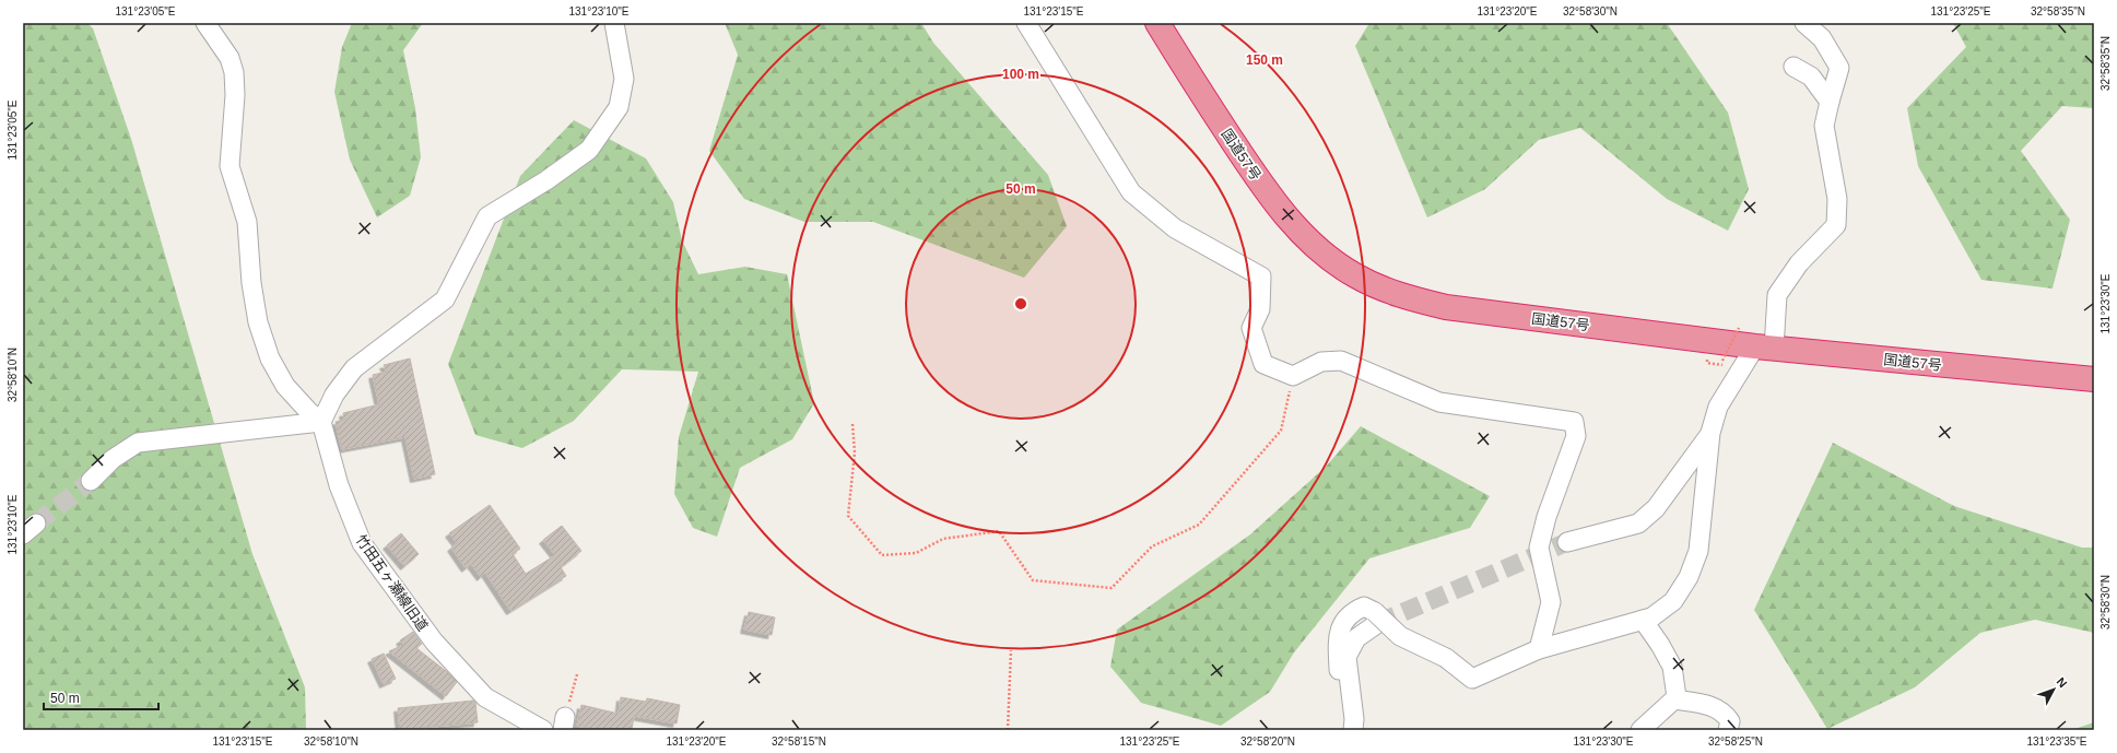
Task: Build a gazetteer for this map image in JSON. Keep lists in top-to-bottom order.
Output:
{
  "streets": {
    "highway": ["国道57号"],
    "street": ["竹田五ヶ瀬線旧道"]
  },
  "scale_bar": "50 m",
  "north": "top right",
  "coordinates": [
    "131°23'05\"E",
    "131°23'10\"E",
    "131°23'15\"E",
    "131°23'20\"E",
    "32°58'30\"N",
    "131°23'25\"E",
    "32°58'35\"N",
    "131°23'30\"E",
    "32°58'10\"N",
    "32°58'15\"N",
    "32°58'20\"N",
    "32°58'25\"N",
    "131°23'35\"E"
  ],
  "rings": ["150 m", "100 m", "50 m"]
}
